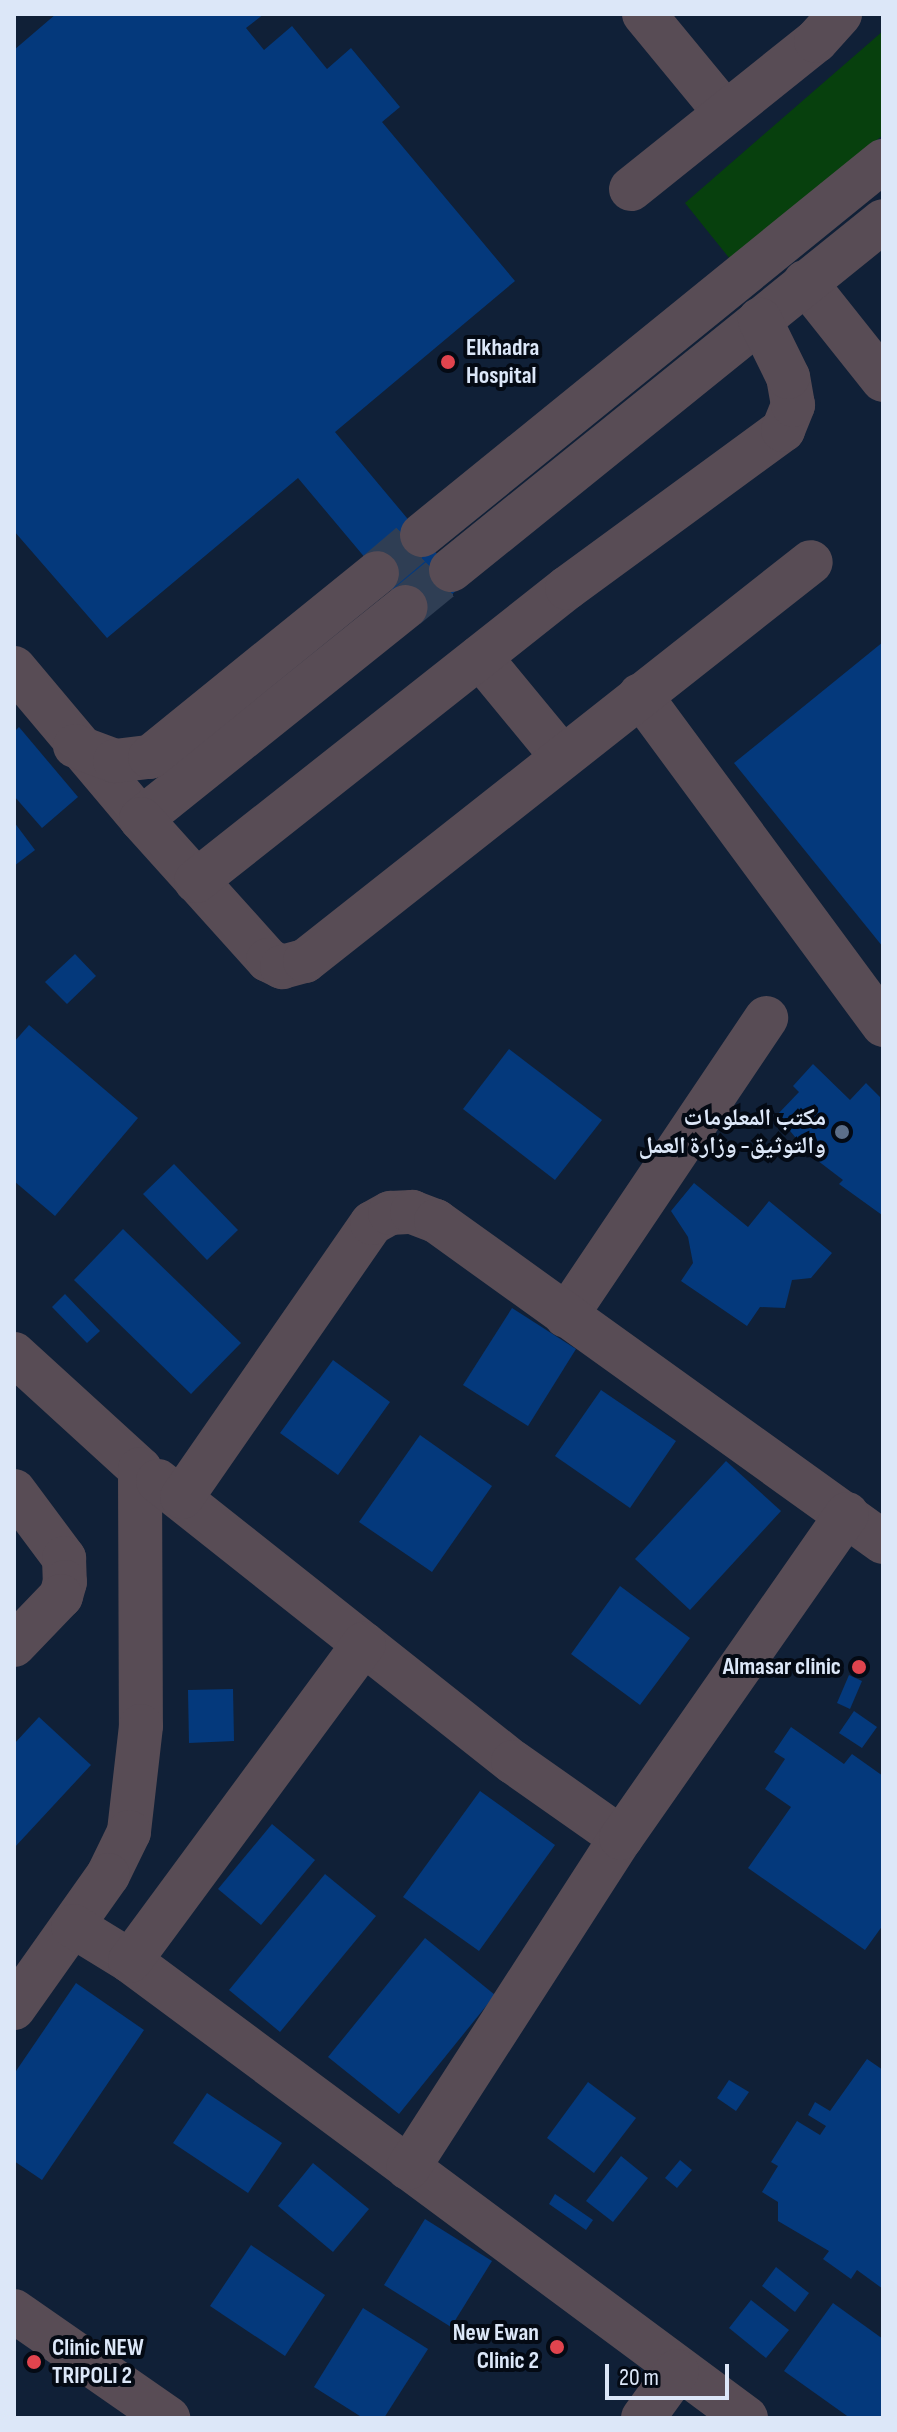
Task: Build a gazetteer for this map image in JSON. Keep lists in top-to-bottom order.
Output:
{
  "places": [
    "Elkhadra Hospital",
    "مكتب المعلومات والتوثيق- وزارة العمل",
    "Almasar clinic",
    "New Ewan Clinic 2",
    "Clinic NEW TRIPOLI 2"
  ],
  "scale_bar": "20 m"
}
